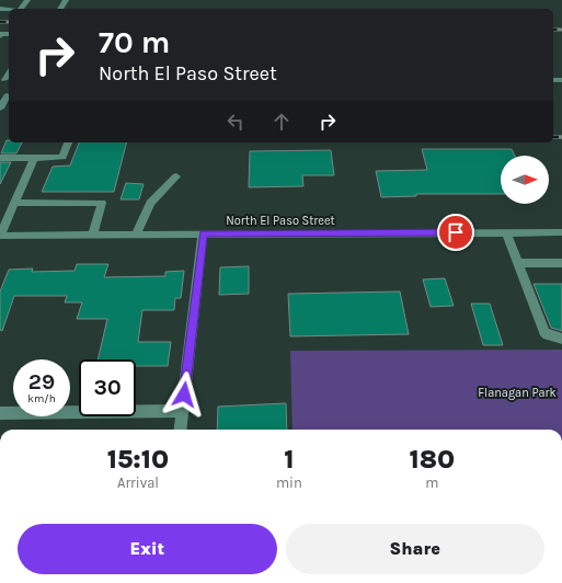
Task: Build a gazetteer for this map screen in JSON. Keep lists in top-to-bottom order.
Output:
{
  "streets": {
    "street": ["North El Paso Street"]
  },
  "parks": ["Flanagan Park"],
  "north": "right",
  "page": {
    "turn": ["70 m", "North El Paso Street"],
    "speed": "29 km/h",
    "limit": "30",
    "eta": [
      "15:10",
      "Arrival",
      "1",
      "min",
      "180",
      "m"
    ],
    "buttons": ["Exit", "Share"]
  }
}
